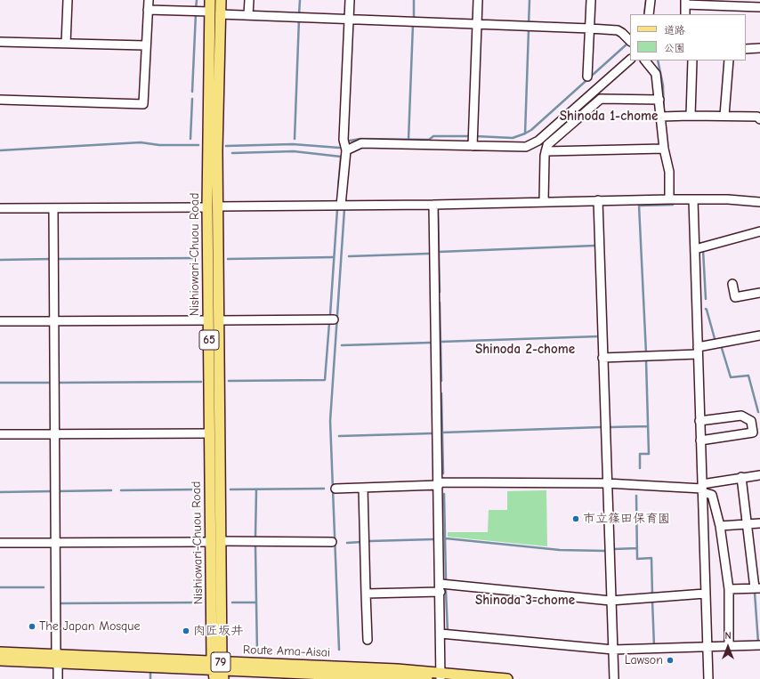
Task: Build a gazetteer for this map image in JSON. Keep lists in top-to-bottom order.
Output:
{
  "streets": {
    "main road": [
      "Nishiowari-Chuou Road",
      "65",
      "Route Ama-Aisai",
      "79"
    ]
  },
  "crossings": [
    ["Nishiowari-Chuou Road", "Route Ama-Aisai"]
  ],
  "districts": ["Shinoda 1-chome", "Shinoda 2-chome", "Shinoda 3-chome"],
  "places": [
    "市立篠田保育園",
    "The Japan Mosque",
    "肉匠坂井",
    "Lawson"
  ],
  "legend": ["道路", "公園"],
  "north": "top"
}
